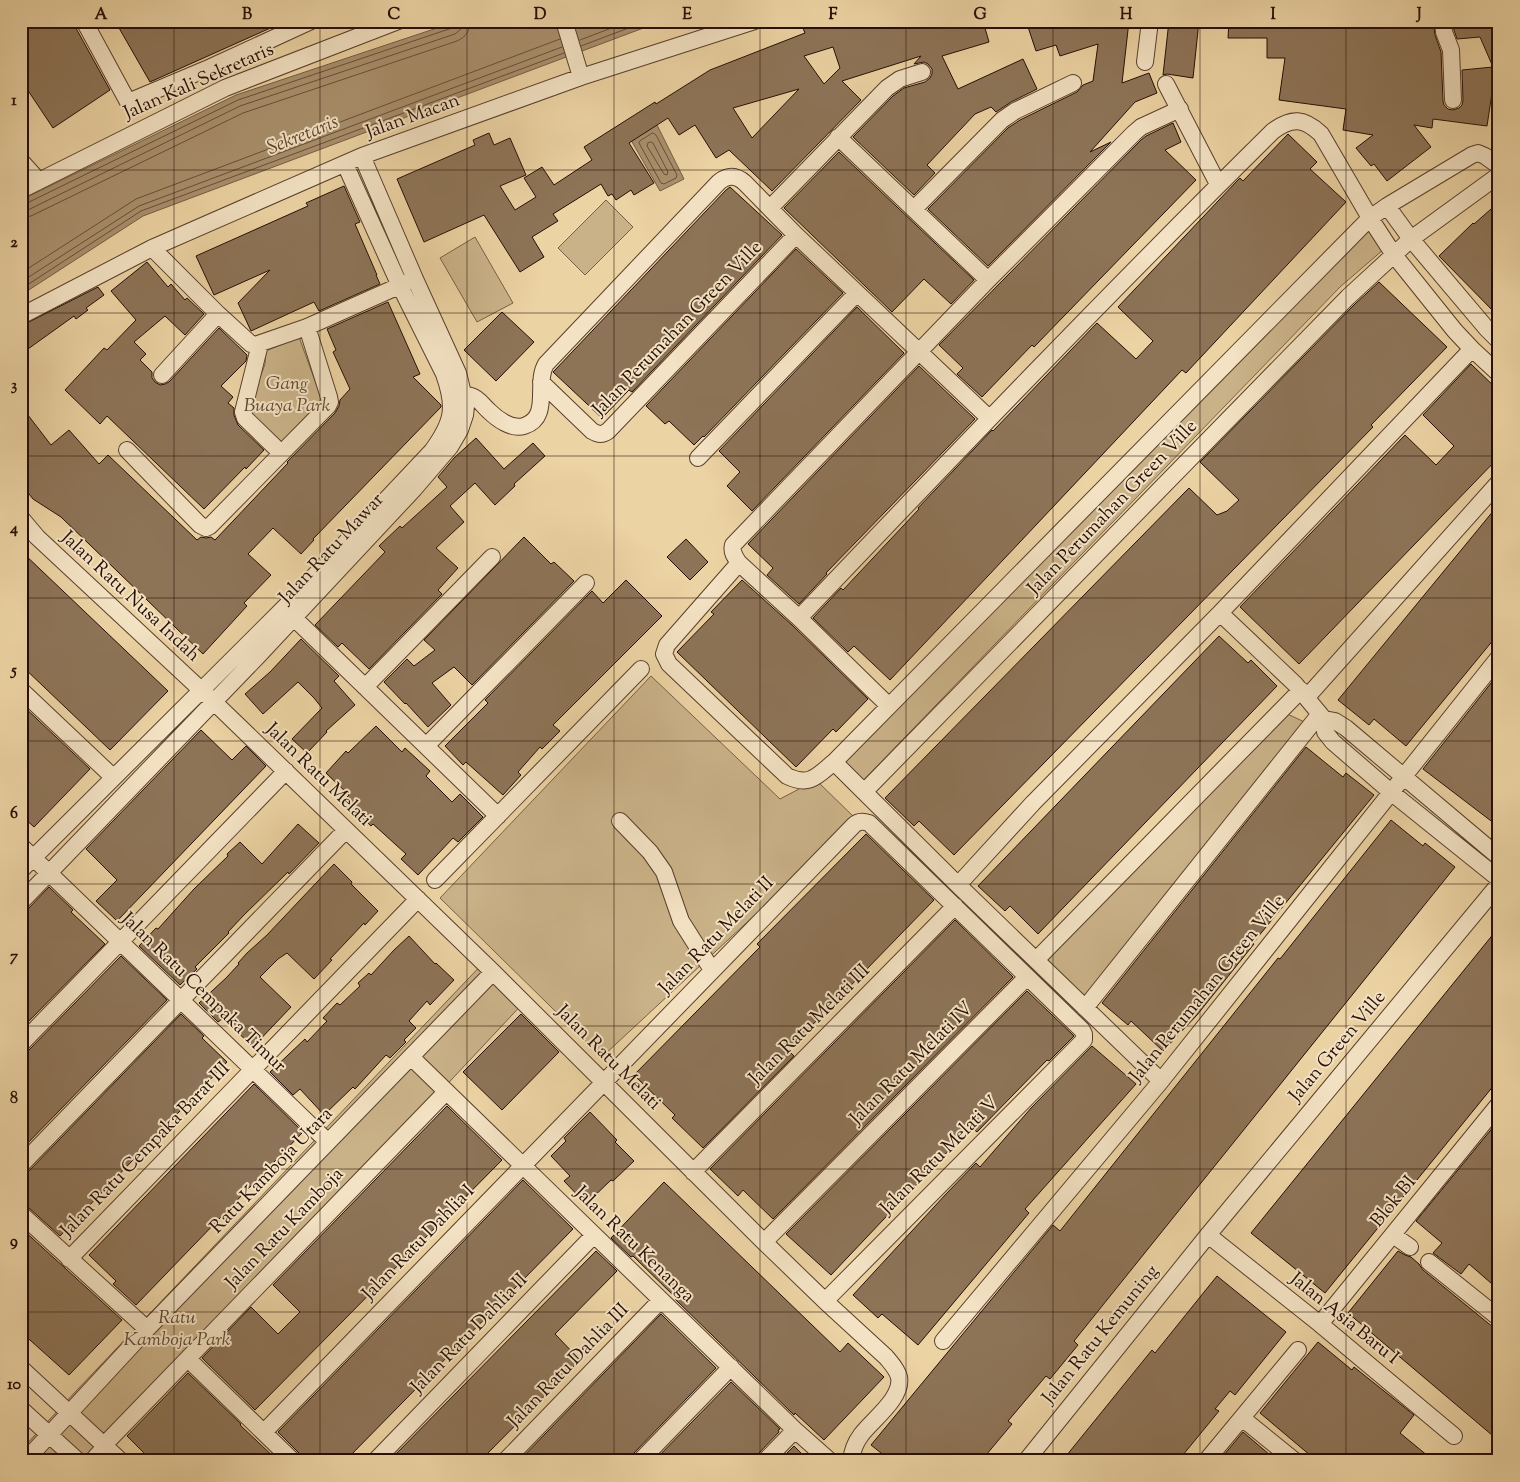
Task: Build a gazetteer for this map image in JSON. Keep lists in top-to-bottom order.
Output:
{
  "streets": {
    "street": [
      "Jalan Kali Sekretaris",
      "Jalan Macan",
      "Jalan Perumahan Green Ville",
      "Jalan Ratu Mawar",
      "Jalan Ratu Nusa Indah",
      "Jalan Ratu Melati",
      "Jalan Ratu Melati II",
      "Jalan Ratu Cempaka Timur",
      "Jalan Ratu Melati III",
      "Jalan Green Ville",
      "Jalan Ratu Melati IV",
      "Jalan Ratu Cempaka Barat III",
      "Jalan Ratu Melati V",
      "Ratu Kamboja Utara",
      "Blok BI",
      "Jalan Ratu Kamboja",
      "Jalan Ratu Dahlia I",
      "Jalan Ratu Kenanga",
      "Jalan Asia Baru I",
      "Jalan Ratu Dahlia II",
      "Jalan Ratu Kemuning",
      "Jalan Ratu Dahlia III"
    ]
  },
  "crossings": [
    ["Jalan Macan", "Jalan Ratu Mawar"],
    ["Jalan Ratu Mawar", "Jalan Ratu Nusa Indah"],
    ["Jalan Ratu Mawar", "Jalan Ratu Melati"],
    ["Jalan Ratu Mawar", "Jalan Ratu Cempaka Timur"],
    ["Jalan Ratu Nusa Indah", "Jalan Ratu Melati"],
    ["Jalan Ratu Melati", "Jalan Ratu Melati II"],
    ["Jalan Ratu Melati", "Jalan Ratu Melati III"],
    ["Jalan Ratu Melati", "Jalan Ratu Melati IV"],
    ["Jalan Ratu Melati", "Jalan Ratu Cempaka Barat III"],
    ["Jalan Ratu Melati", "Jalan Ratu Melati V"],
    ["Jalan Ratu Melati", "Ratu Kamboja Utara"],
    ["Jalan Ratu Melati", "Jalan Ratu Dahlia I"],
    ["Jalan Ratu Melati II", "Jalan Ratu Melati III"],
    ["Jalan Ratu Melati II", "Jalan Ratu Dahlia I"],
    ["Jalan Ratu Cempaka Timur", "Jalan Ratu Cempaka Barat III"],
    ["Jalan Ratu Cempaka Timur", "Ratu Kamboja Utara"],
    ["Jalan Green Ville", "Jalan Asia Baru I"],
    ["Jalan Green Ville", "Jalan Ratu Kemuning"],
    ["Jalan Ratu Melati IV", "Jalan Ratu Melati V"],
    ["Ratu Kamboja Utara", "Jalan Ratu Kenanga"],
    ["Blok BI", "Jalan Asia Baru I"],
    ["Jalan Ratu Kamboja", "Jalan Ratu Kenanga"],
    ["Jalan Ratu Dahlia I", "Jalan Ratu Kenanga"],
    ["Jalan Ratu Kenanga", "Jalan Ratu Dahlia II"],
    ["Jalan Ratu Kenanga", "Jalan Ratu Dahlia III"],
    ["Jalan Asia Baru I", "Jalan Ratu Kemuning"]
  ],
  "water": ["Sekretaris"],
  "parks": ["Gang Buaya Park", "Ratu Kamboja Park"],
  "grid": {
    "columns": [
      "A",
      "B",
      "C",
      "D",
      "E",
      "F",
      "G",
      "H",
      "I",
      "J"
    ],
    "rows": [
      "1",
      "2",
      "3",
      "4",
      "5",
      "6",
      "7",
      "8",
      "9",
      "10"
    ]
  }
}
